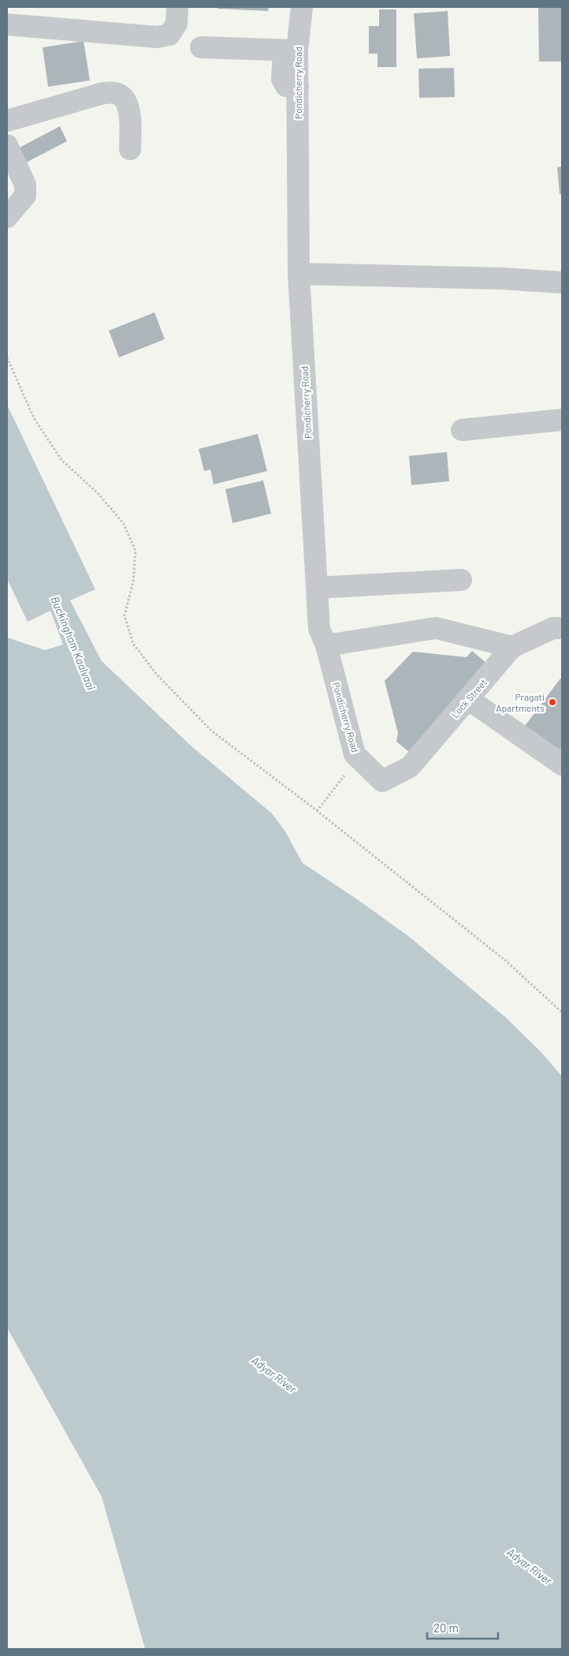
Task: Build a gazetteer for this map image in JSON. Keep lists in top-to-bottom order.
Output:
{
  "streets": {
    "street": ["Pondicherry Road", "Lock Street"]
  },
  "crossings": [
    ["Pondicherry Road", "Lock Street"]
  ],
  "water": ["Buckingham Kaalvaai", "Adyar River"],
  "places": ["Pragati Apartments"],
  "scale_bar": "20 m"
}
